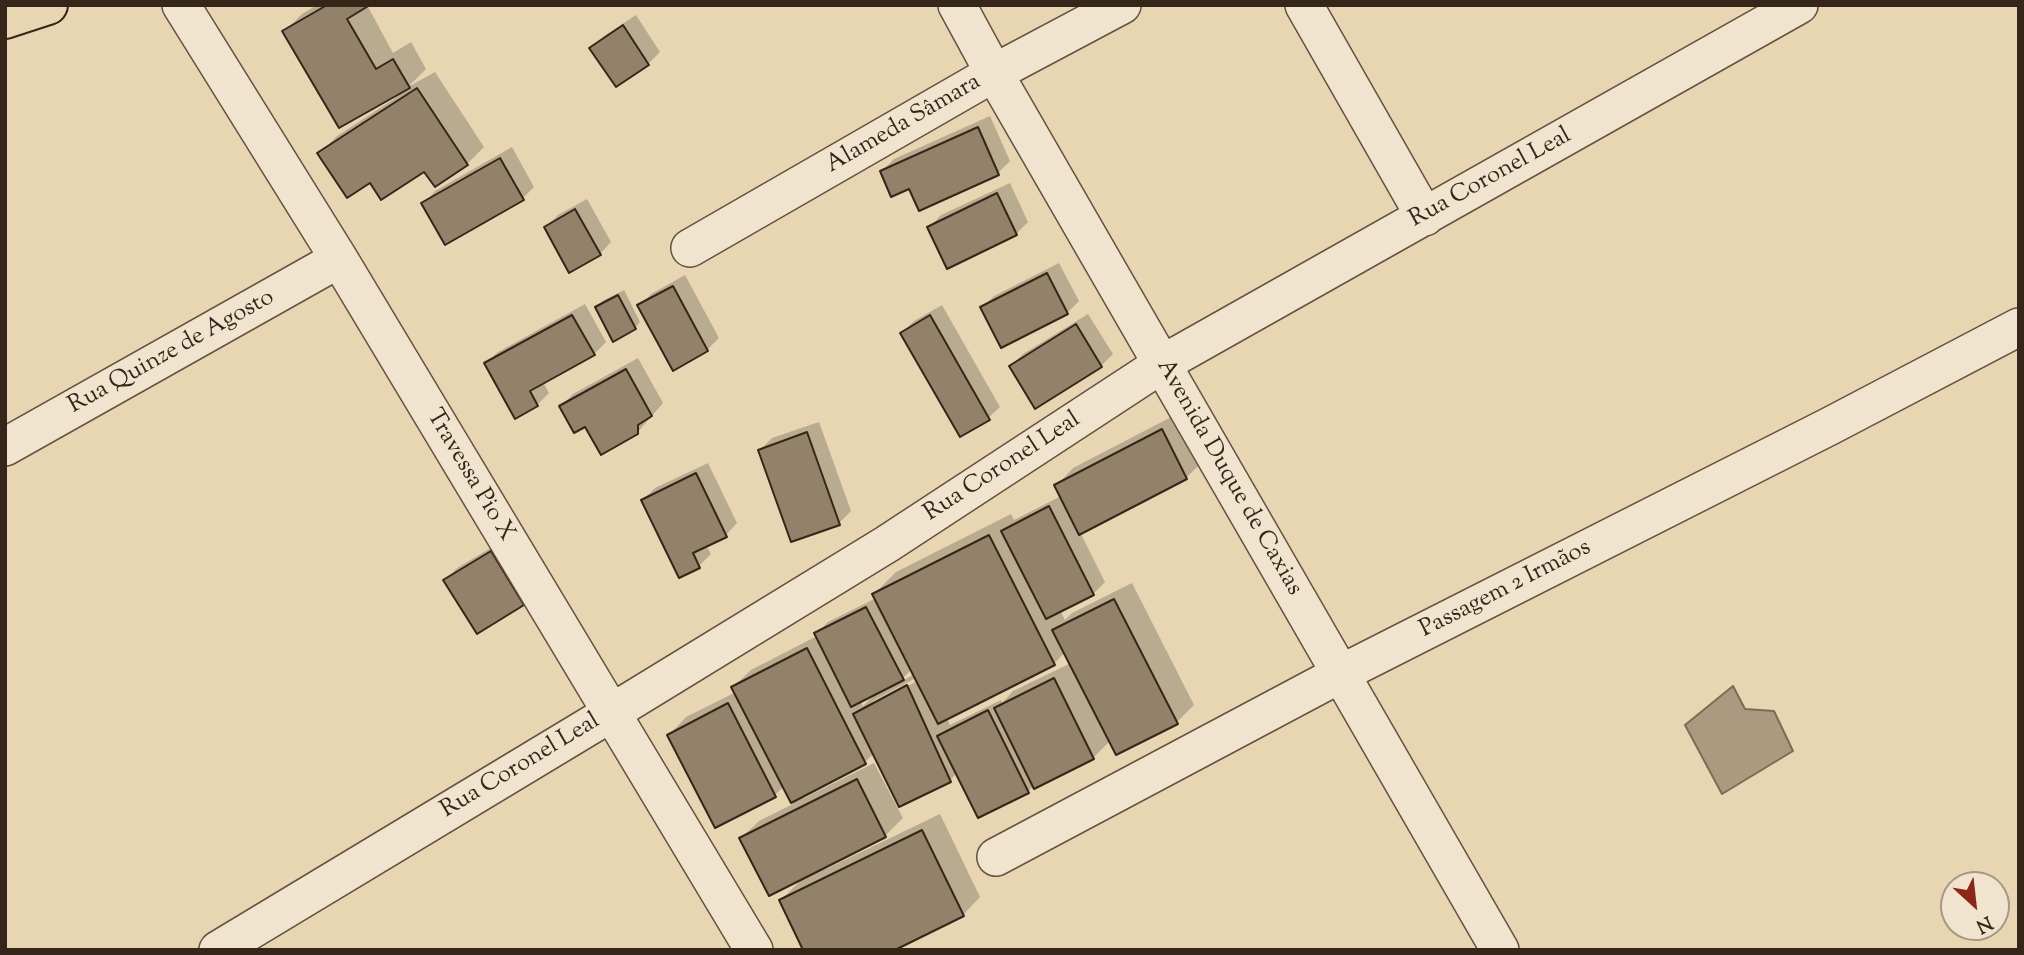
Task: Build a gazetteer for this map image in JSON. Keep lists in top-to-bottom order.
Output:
{
  "streets": {
    "street": [
      "Alameda Sâmara",
      "Rua Coronel Leal",
      "Rua Quinze de Agosto",
      "Travessa Pio X",
      "Avenida Duque de Caxias",
      "Passagem 2 Irmãos"
    ]
  },
  "crossings": [
    ["Alameda Sâmara", "Avenida Duque de Caxias"],
    ["Rua Coronel Leal", "Travessa Pio X"],
    ["Rua Coronel Leal", "Avenida Duque de Caxias"],
    ["Rua Quinze de Agosto", "Travessa Pio X"],
    ["Avenida Duque de Caxias", "Passagem 2 Irmãos"]
  ],
  "north": "bottom right"
}
